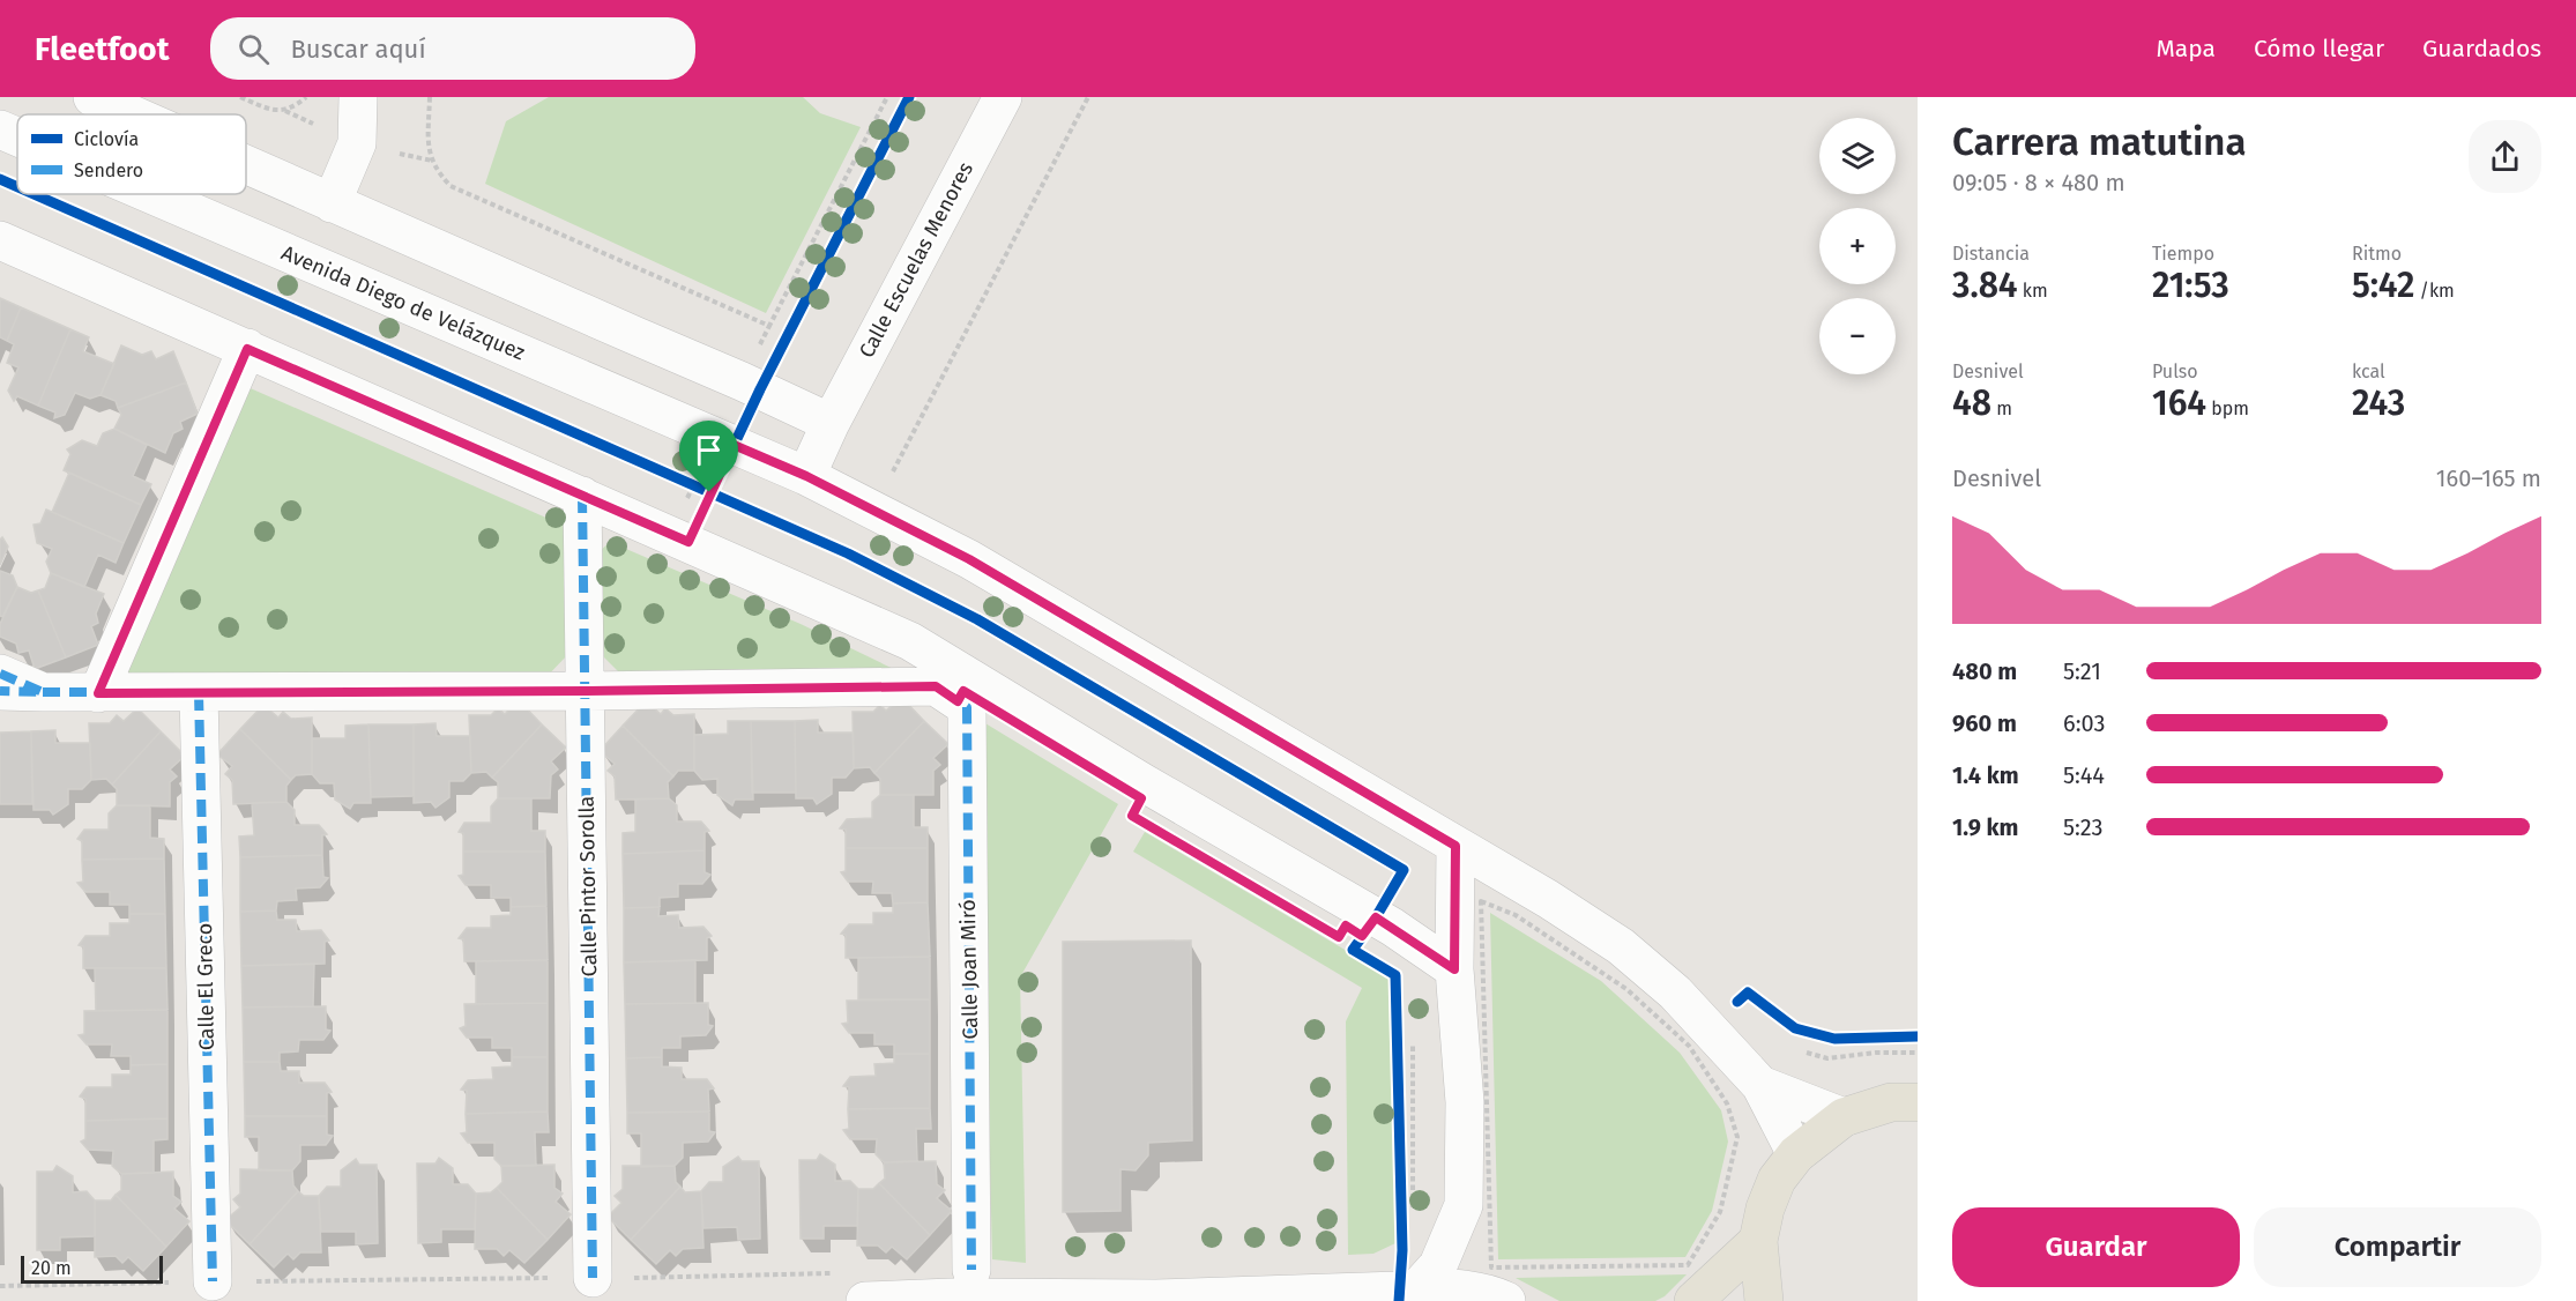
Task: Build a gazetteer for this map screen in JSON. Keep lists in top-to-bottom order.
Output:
{
  "streets": {
    "street": [
      "Calle Escuelas Menores",
      "Avenida Diego de Velázquez",
      "Calle Pintor Sorolla",
      "Calle Joan Miró",
      "Calle El Greco"
    ]
  },
  "crossings": [
    ["Calle Pintor Sorolla", "Calle Joan Miró"]
  ],
  "legend": ["Ciclovía", "Sendero"],
  "scale_bar": "20 m",
  "page": {
    "header": "Fleetfoot",
    "search": "Buscar aquí",
    "nav": ["Mapa", "Cómo llegar", "Guardados"],
    "heading": ["Carrera matutina", "09:05 · 8 × 480 m"],
    "map_buttons": ["+", "−"],
    "stats": [
      ["Distancia", "3.84 km"],
      ["Tiempo", "21:53"],
      ["Ritmo", "5:42 /km"],
      ["Desnivel", "48 m"],
      ["Pulso", "164 bpm"],
      ["kcal", "243"]
    ],
    "chart": ["Desnivel", "160–165 m"],
    "list": [
      {
        "name": "480 m",
        "note": "5:21"
      },
      {
        "name": "960 m",
        "note": "6:03"
      },
      {
        "name": "1.4 km",
        "note": "5:44"
      },
      {
        "name": "1.9 km",
        "note": "5:23"
      }
    ],
    "buttons": ["Guardar", "Compartir"],
    "scale": "20 m"
  }
}
